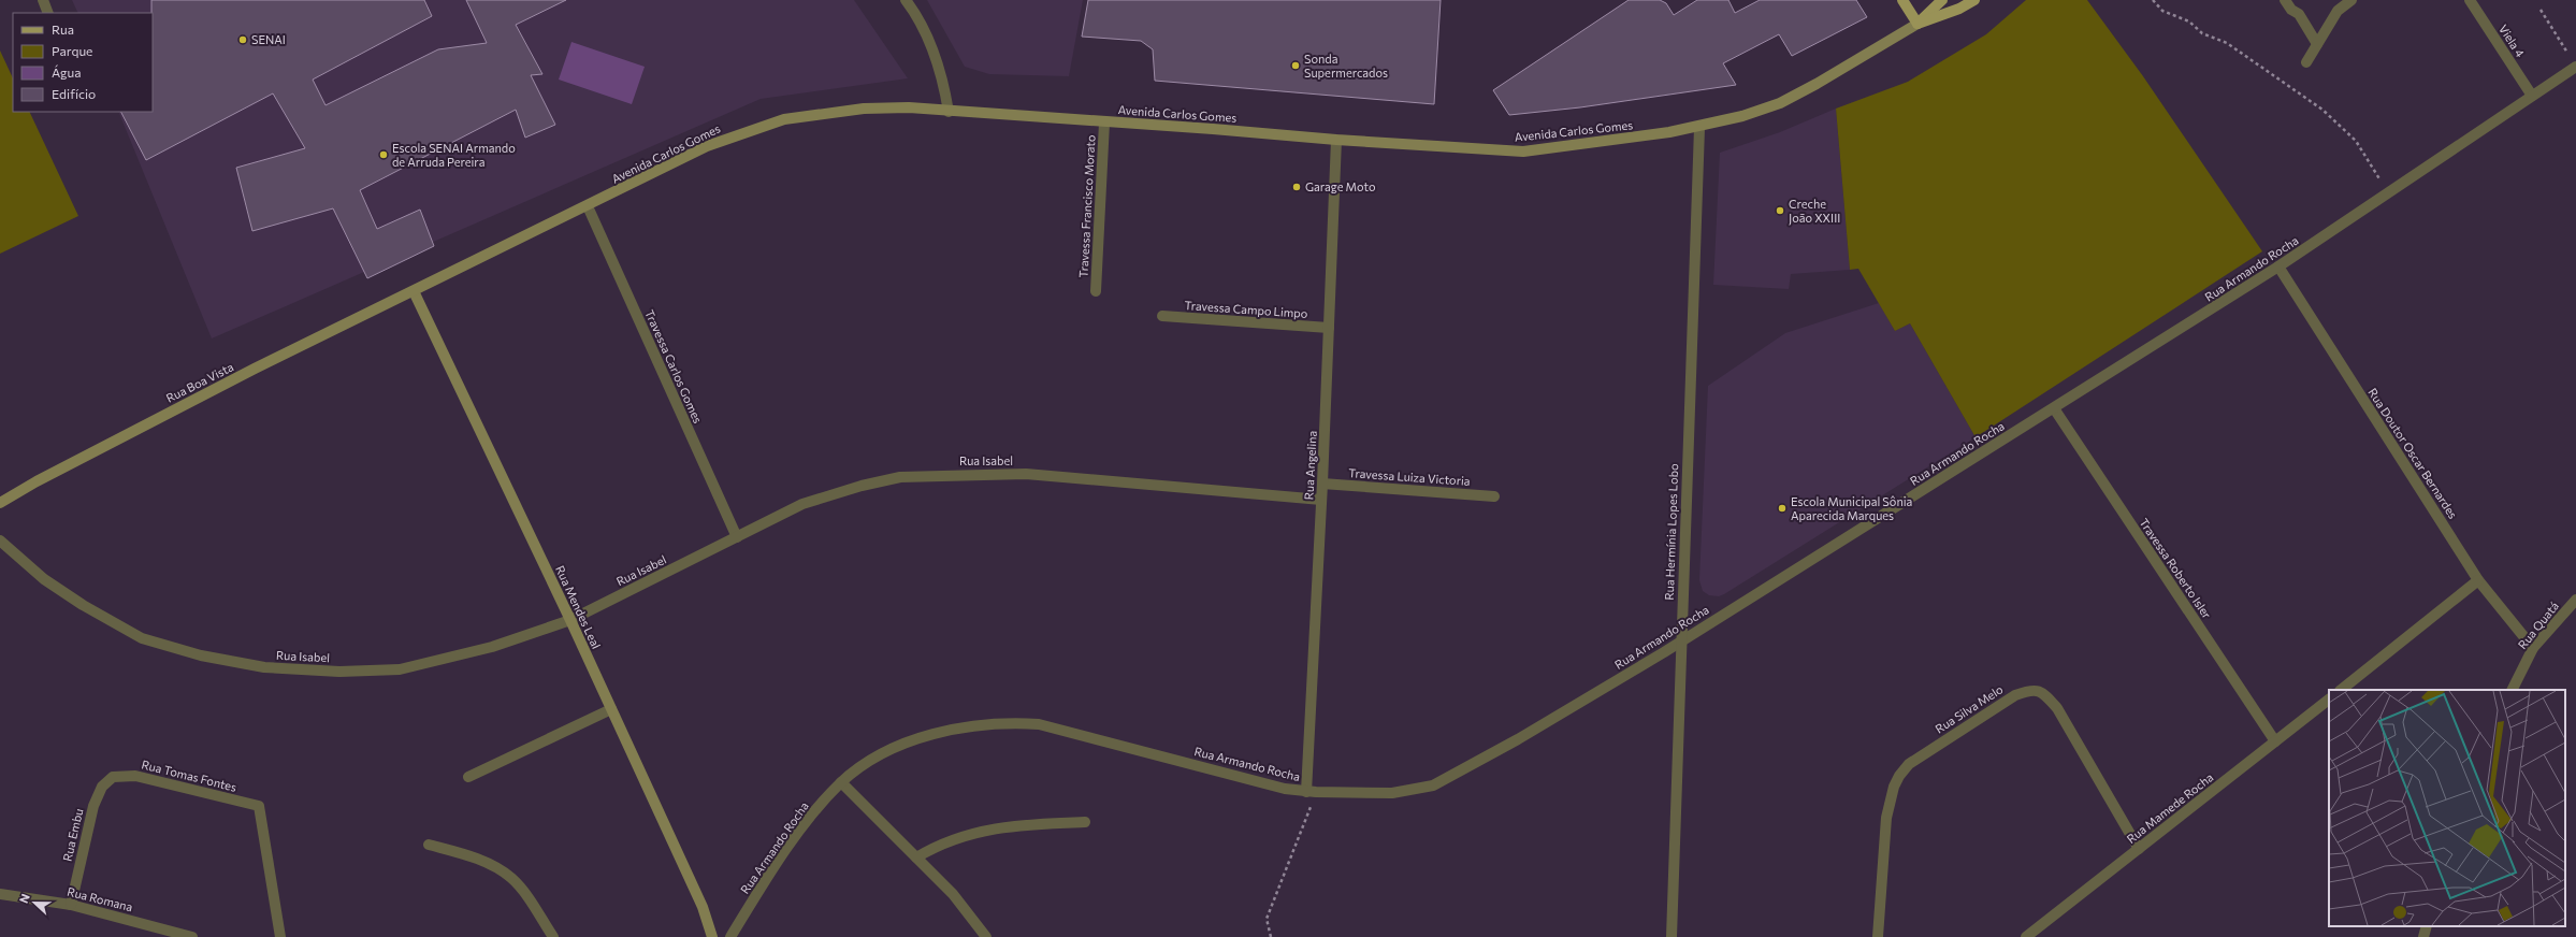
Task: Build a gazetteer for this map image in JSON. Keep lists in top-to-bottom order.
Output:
{
  "streets": {
    "main road": ["Avenida Carlos Gomes", "Rua Boa Vista", "Rua Mendes Leal"],
    "street": [
      "Viela 4",
      "Travessa Francisco Morato",
      "Rua Armando Rocha",
      "Travessa Campo Limpo",
      "Travessa Carlos Gomes",
      "Rua Doutor Oscar Bernardes",
      "Rua Isabel",
      "Rua Angelina",
      "Travessa Luiza Victoria",
      "Rua Hermínia Lopes Lobo",
      "Travessa Roberto Isler",
      "Rua Quatá",
      "Rua Silva Melo",
      "Rua Tomas Fontes",
      "Rua Mamede Rocha",
      "Rua Embu",
      "Rua Romana"
    ]
  },
  "crossings": [
    ["Viela 4", "Rua Armando Rocha"],
    ["Avenida Carlos Gomes", "Travessa Francisco Morato"],
    ["Avenida Carlos Gomes", "Travessa Carlos Gomes"],
    ["Avenida Carlos Gomes", "Rua Boa Vista"],
    ["Avenida Carlos Gomes", "Rua Angelina"],
    ["Avenida Carlos Gomes", "Rua Hermínia Lopes Lobo"],
    ["Avenida Carlos Gomes", "Rua Mendes Leal"],
    ["Rua Armando Rocha", "Rua Doutor Oscar Bernardes"],
    ["Rua Armando Rocha", "Rua Angelina"],
    ["Rua Armando Rocha", "Rua Hermínia Lopes Lobo"],
    ["Rua Armando Rocha", "Travessa Roberto Isler"],
    ["Travessa Campo Limpo", "Rua Angelina"],
    ["Travessa Carlos Gomes", "Rua Isabel"],
    ["Rua Boa Vista", "Rua Mendes Leal"],
    ["Rua Doutor Oscar Bernardes", "Rua Quatá"],
    ["Rua Isabel", "Rua Angelina"],
    ["Rua Isabel", "Rua Mendes Leal"],
    ["Rua Angelina", "Travessa Luiza Victoria"],
    ["Travessa Roberto Isler", "Rua Mamede Rocha"],
    ["Rua Silva Melo", "Rua Mamede Rocha"],
    ["Rua Tomas Fontes", "Rua Embu"],
    ["Rua Embu", "Rua Romana"]
  ],
  "places": [
    "SENAI",
    "Sonda Supermercados",
    "Escola SENAI Armando de Arruda Pereira",
    "Garage Moto",
    "Creche João XXIII",
    "Escola Municipal Sônia Aparecida Marques"
  ],
  "legend": [
    "Rua",
    "Parque",
    "Água",
    "Edifício"
  ],
  "north": "left"
}
